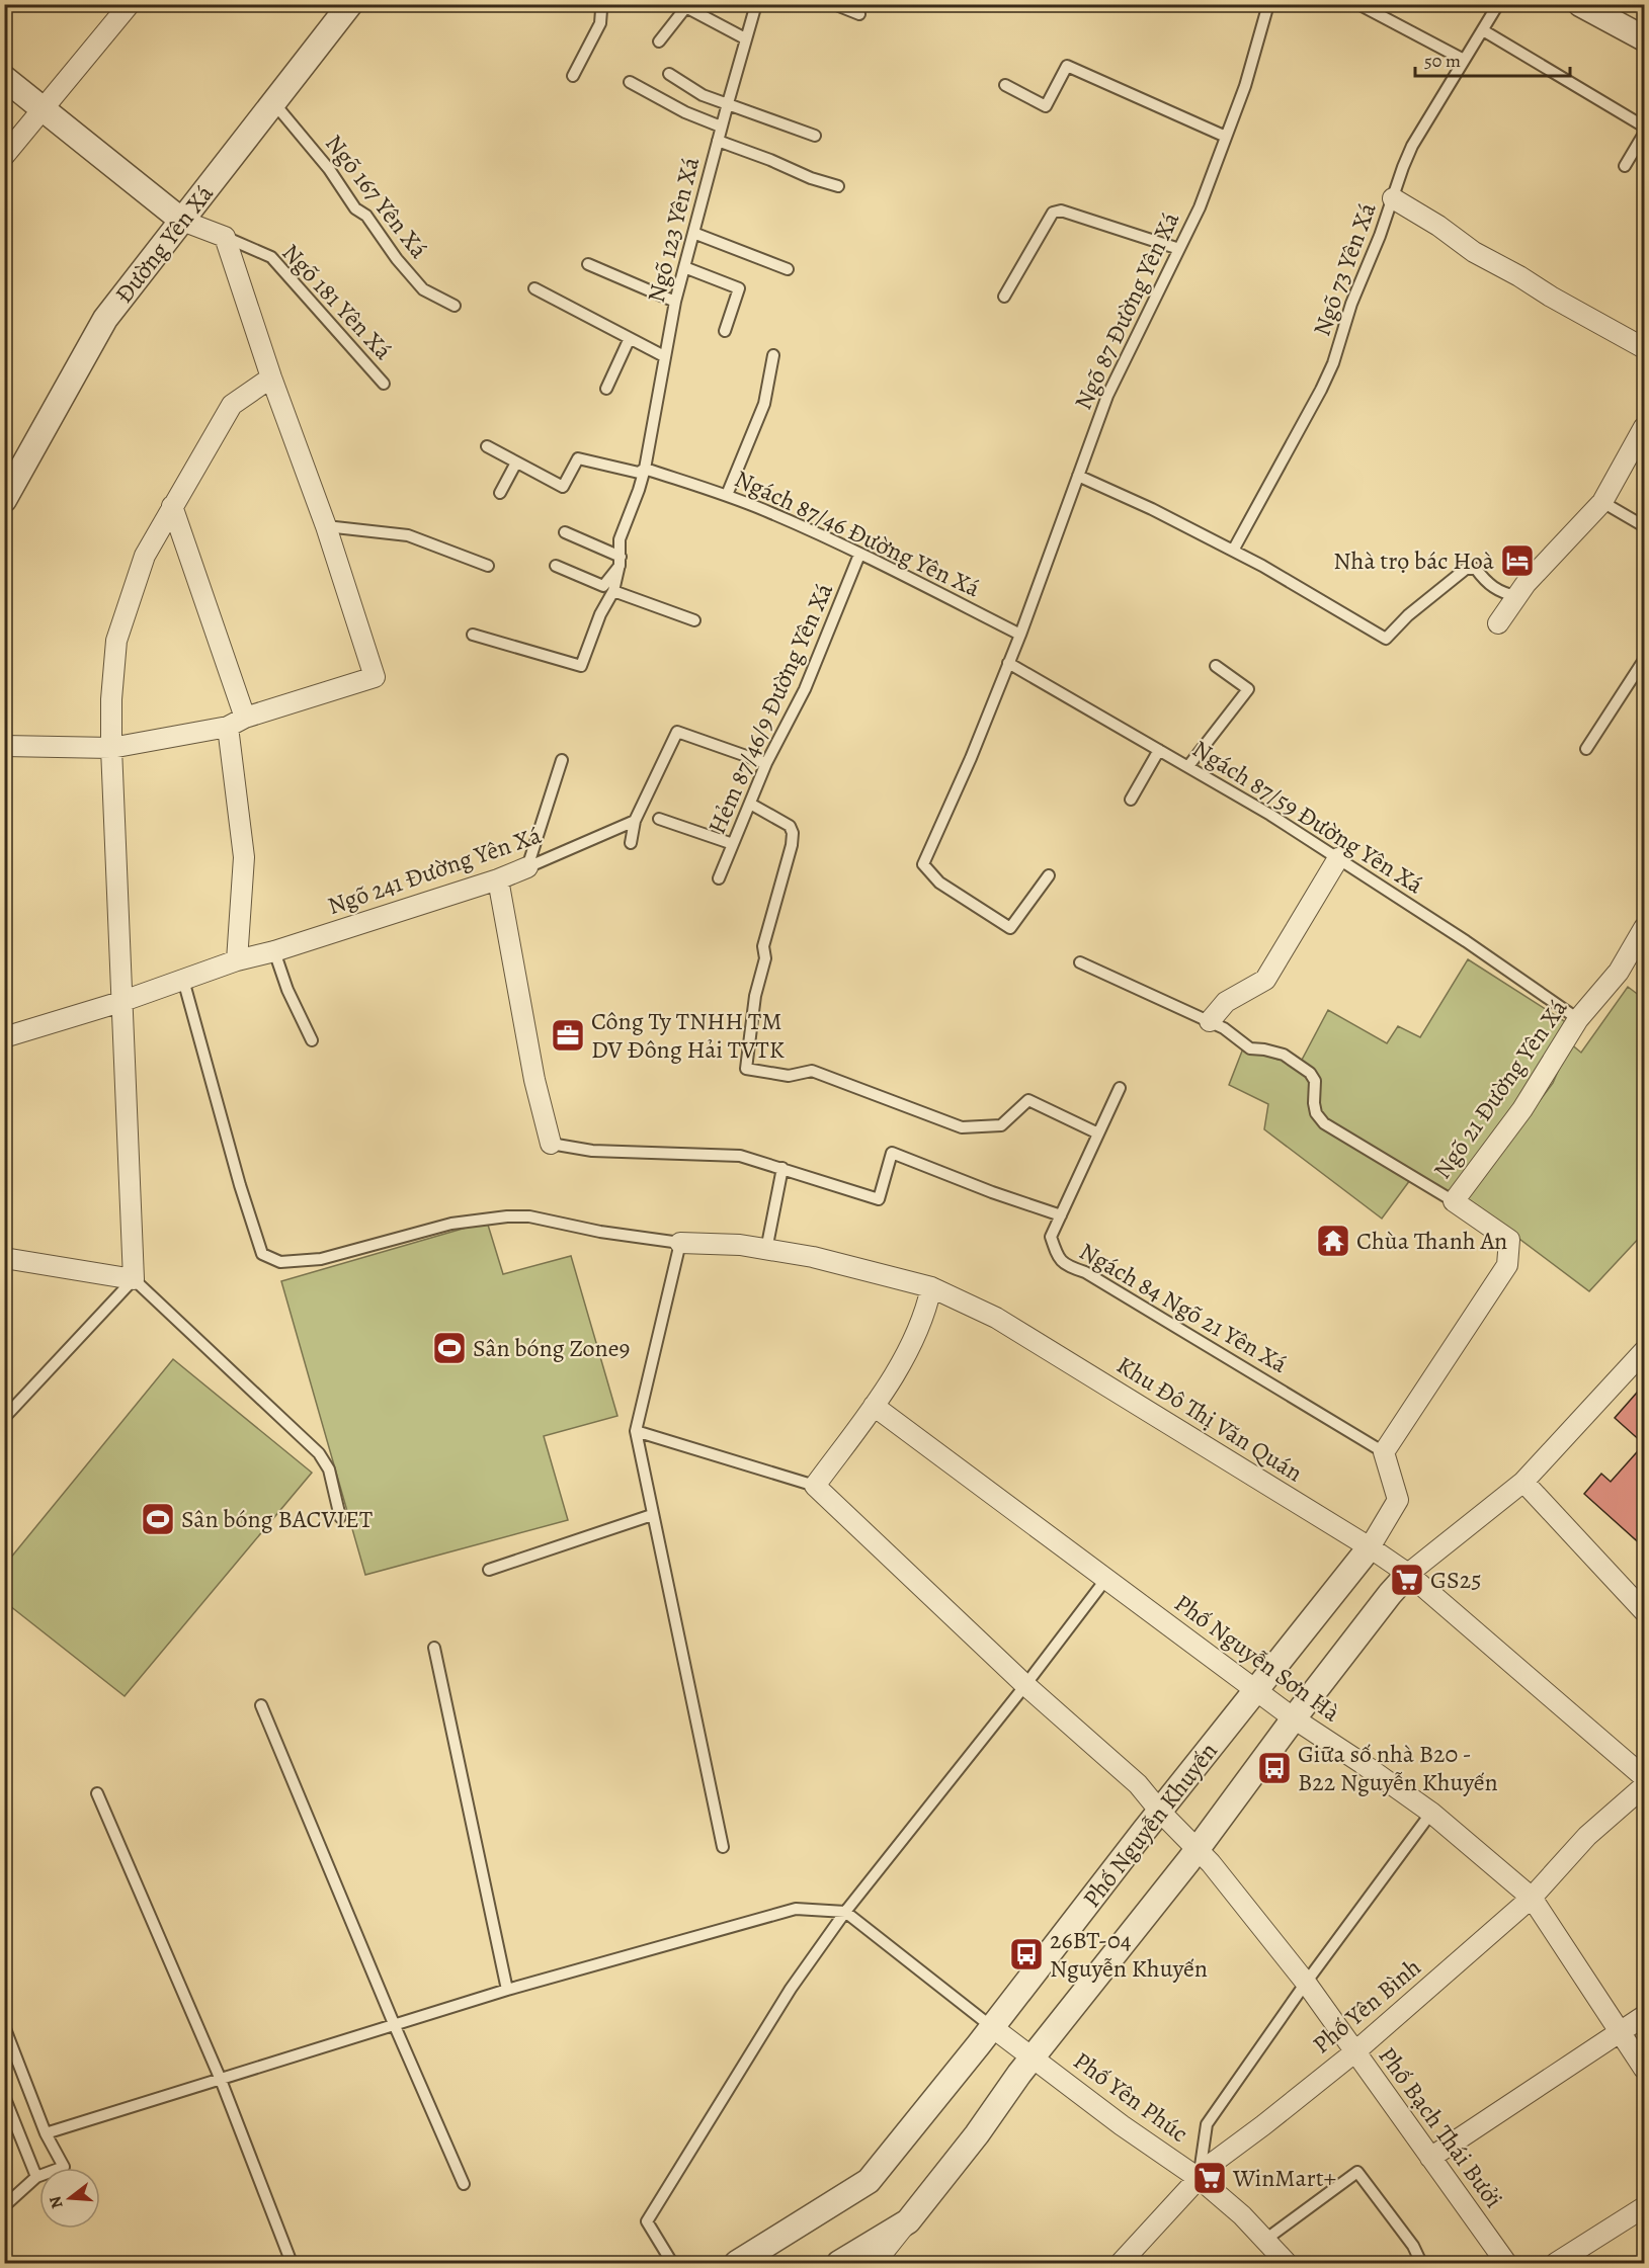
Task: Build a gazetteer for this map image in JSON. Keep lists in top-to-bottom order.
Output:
{
  "streets": {
    "street": [
      "Đường Yên Xá",
      "Ngõ 241 Đường Yên Xá",
      "Ngõ 21 Đường Yên Xá",
      "Khu Đô Thị Văn Quán",
      "Phố Nguyễn Sơn Hà",
      "Phố Nguyễn Khuyến",
      "Phố Yên Bình",
      "Phố Yên Phúc",
      "Phố Bạch Thái Bưởi"
    ],
    "lane": [
      "Ngõ 167 Yên Xá",
      "Ngõ 123 Yên Xá",
      "Ngõ 73 Yên Xá",
      "Ngõ 181 Yên Xá",
      "Ngõ 87 Đường Yên Xá",
      "Ngách 87/46 Đường Yên Xá",
      "Hẻm 87/46/9 Đường Yên Xá",
      "Ngách 87/59 Đường Yên Xá",
      "Ngách 84 Ngõ 21 Yên Xá"
    ]
  },
  "crossings": [
    ["Ngõ 167 Yên Xá", "Đường Yên Xá"],
    ["Ngõ 123 Yên Xá", "Ngách 87/46 Đường Yên Xá"],
    ["Ngõ 87 Đường Yên Xá", "Ngách 87/46 Đường Yên Xá"],
    ["Ngõ 87 Đường Yên Xá", "Ngách 87/59 Đường Yên Xá"],
    ["Ngách 87/46 Đường Yên Xá", "Hẻm 87/46/9 Đường Yên Xá"],
    ["Ngách 87/59 Đường Yên Xá", "Ngõ 21 Đường Yên Xá"],
    ["Ngõ 21 Đường Yên Xá", "Ngách 84 Ngõ 21 Yên Xá"],
    ["Khu Đô Thị Văn Quán", "Phố Nguyễn Khuyến"],
    ["Phố Nguyễn Sơn Hà", "Phố Nguyễn Khuyến"],
    ["Phố Nguyễn Sơn Hà", "Phố Yên Bình"],
    ["Phố Nguyễn Khuyến", "Phố Yên Phúc"],
    ["Phố Nguyễn Khuyến", "Phố Bạch Thái Bưởi"],
    ["Phố Yên Bình", "Phố Yên Phúc"],
    ["Phố Yên Bình", "Phố Bạch Thái Bưởi"]
  ],
  "places": {
    "hotel": ["Nhà trọ bác Hoà"],
    "office": ["Công Ty TNHH TM DV Đông Hải TVTK"],
    "temple": ["Chùa Thanh An"],
    "sports": ["Sân bóng Zone9", "Sân bóng BACVIET"],
    "supermarket": ["GS25", "WinMart+"],
    "bus stop": ["Giữa số nhà B20 - B22 Nguyễn Khuyến", "26BT-04 Nguyễn Khuyến"]
  },
  "scale_bar": "50 m",
  "north": "left"
}
